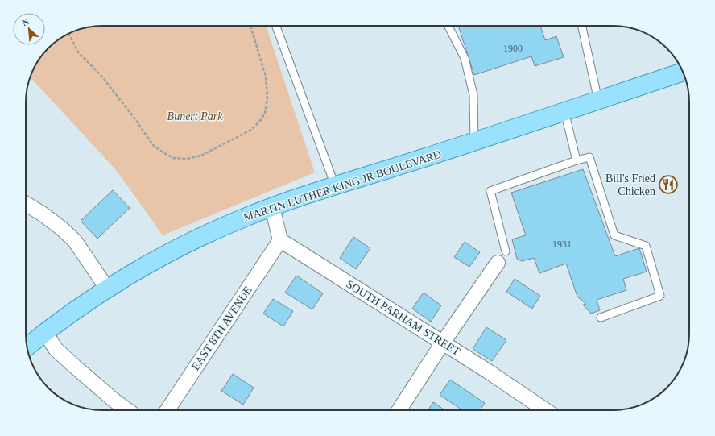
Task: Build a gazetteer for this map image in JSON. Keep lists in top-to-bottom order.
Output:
{
  "streets": {
    "main road": ["MARTIN LUTHER KING JR BOULEVARD"],
    "street": ["SOUTH PARHAM STREET", "EAST 8TH AVENUE"]
  },
  "crossings": [
    ["SOUTH PARHAM STREET", "EAST 8TH AVENUE"]
  ],
  "parks": ["Bunert Park"],
  "places": {
    "restaurant": ["Bill's Fried Chicken"]
  },
  "house_numbers": ["1900", "1931"],
  "north": "top left"
}
